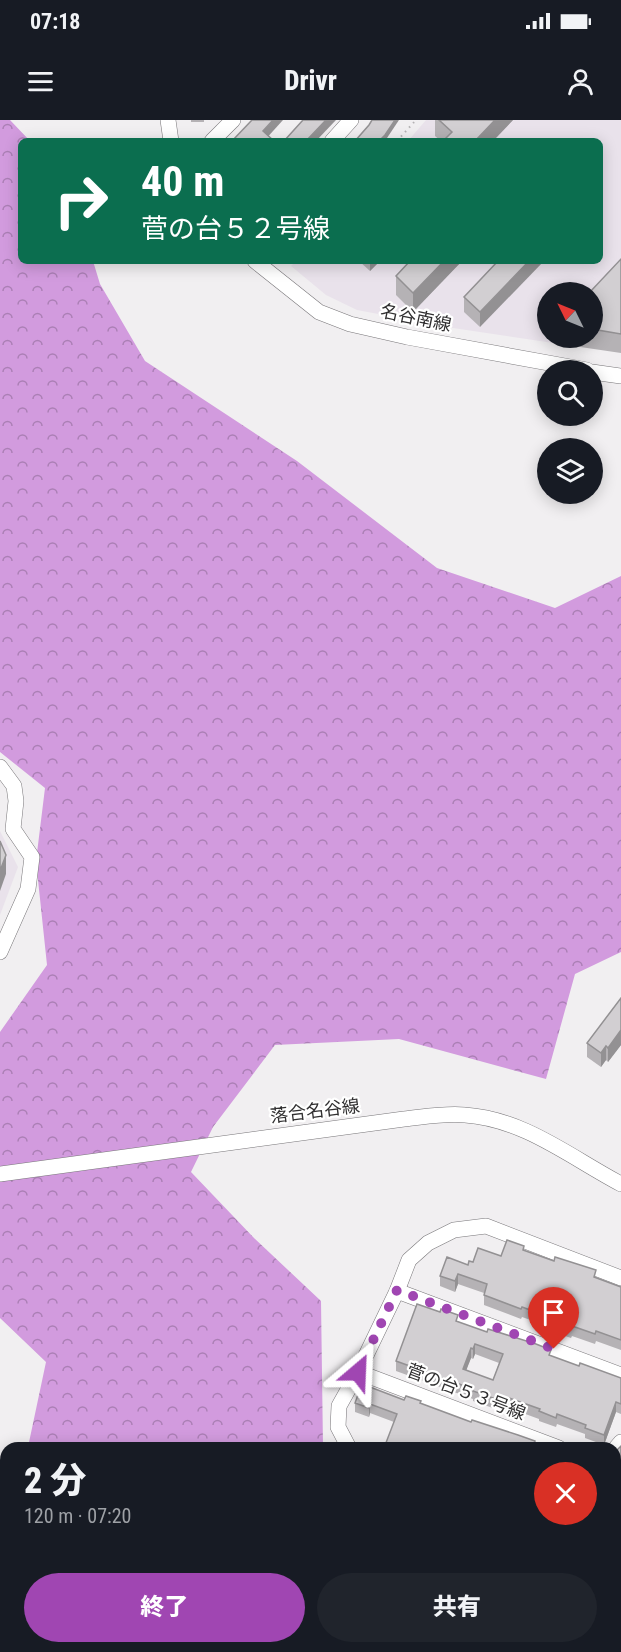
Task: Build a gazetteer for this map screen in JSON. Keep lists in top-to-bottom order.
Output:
{
  "streets": {
    "street": ["名谷南線", "落合名谷線", "菅の台５３号線"]
  },
  "north": "top left",
  "page": {
    "status": "07:18",
    "header": "Drivr",
    "turn": ["40 m", "菅の台５２号線"],
    "heading": ["2 分", "120 m · 07:20"],
    "buttons": ["終了", "共有"]
  }
}
